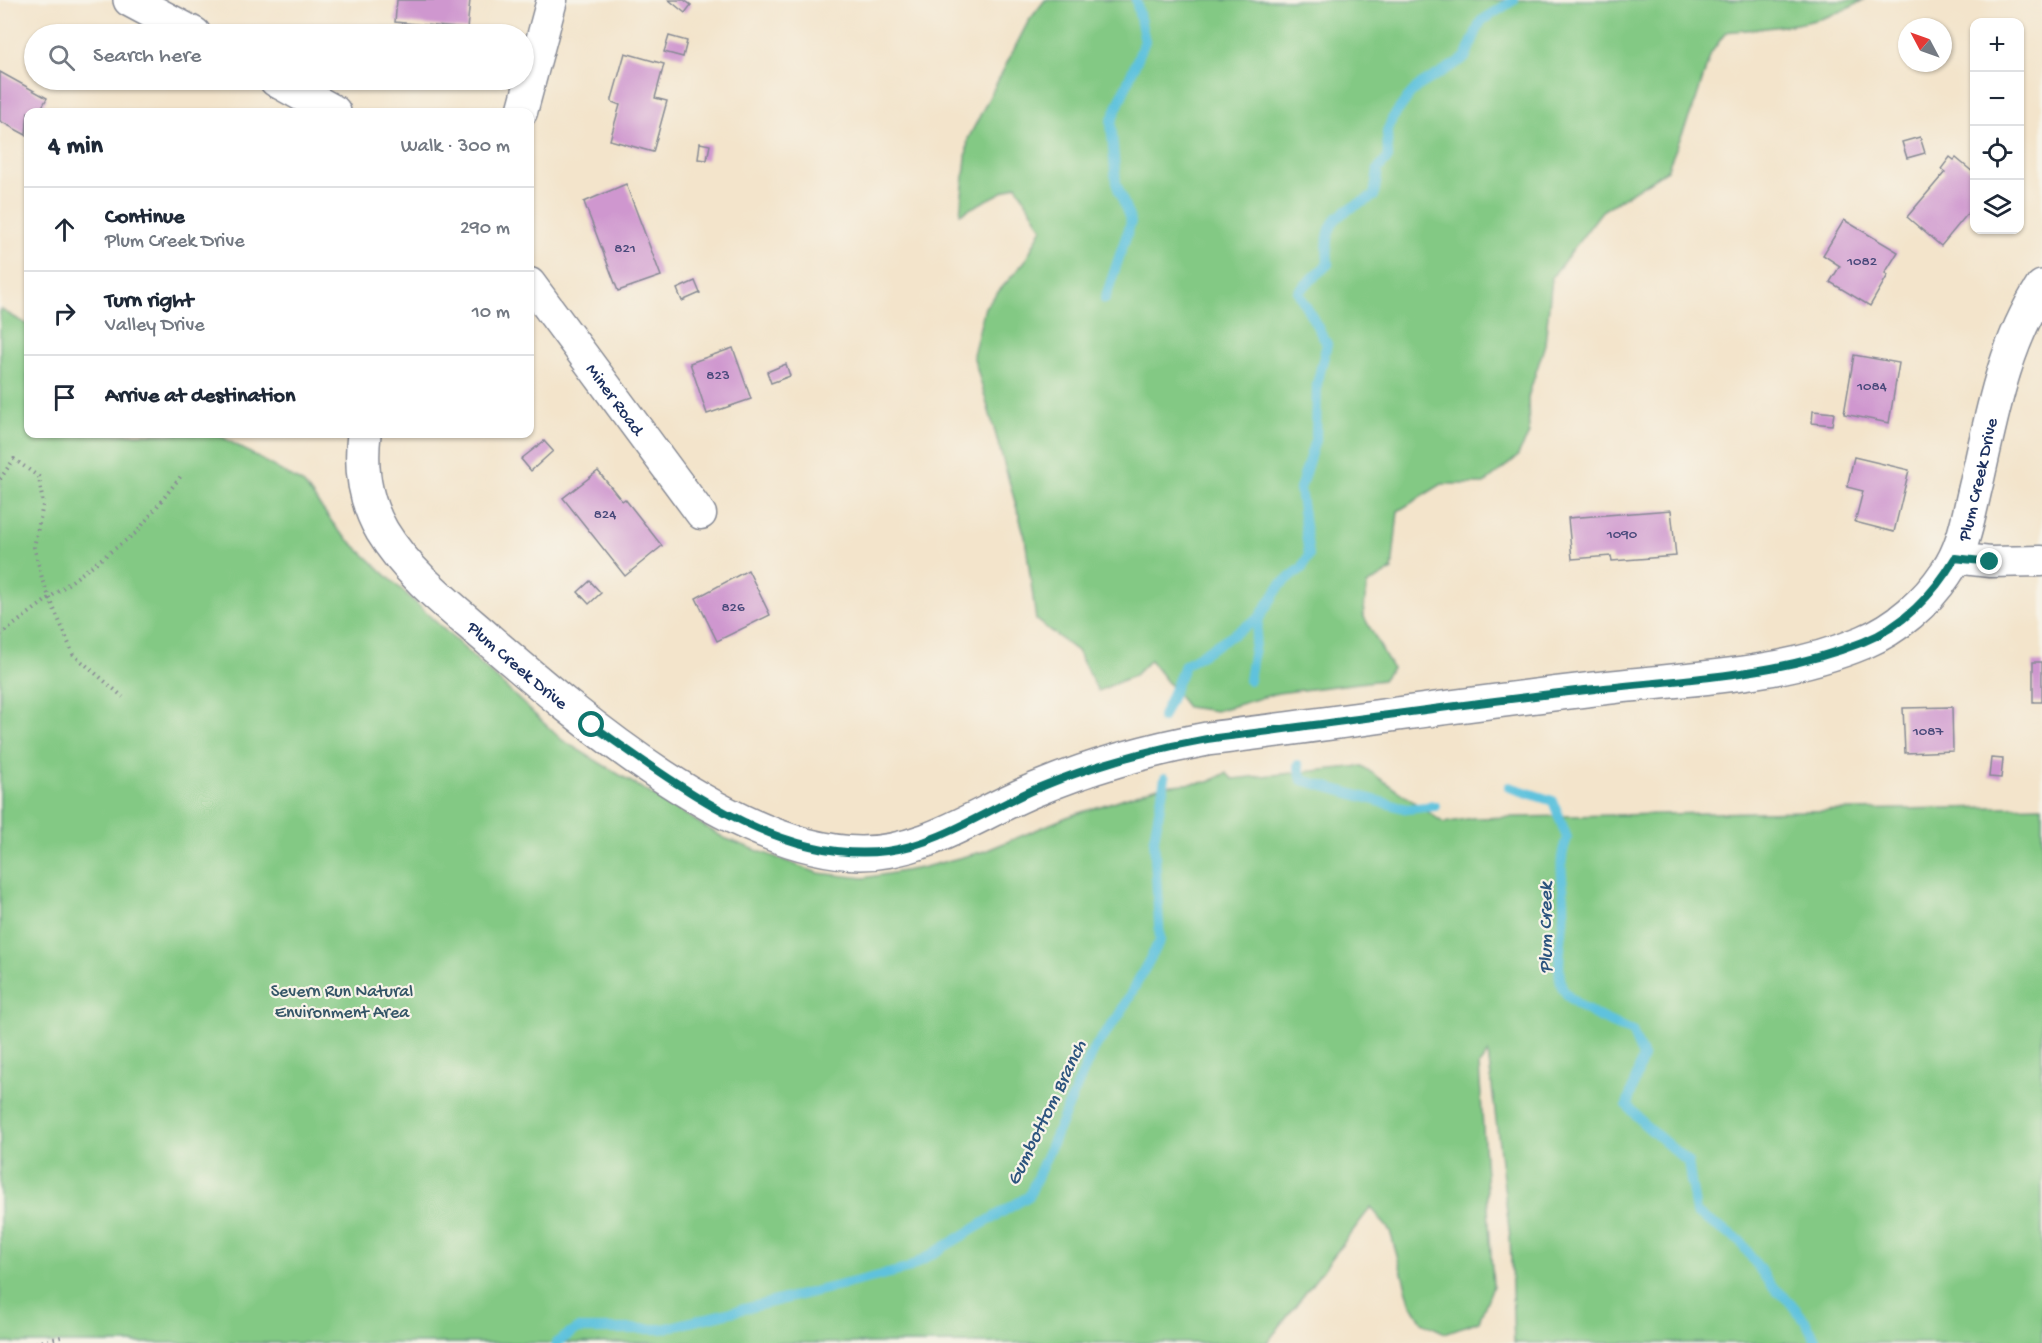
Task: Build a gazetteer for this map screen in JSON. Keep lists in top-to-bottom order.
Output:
{
  "streets": {
    "street": ["Miner Road", "Plum Creek Drive"]
  },
  "water": ["Plum Creek", "Gumbottom Branch"],
  "parks": ["Severn Run Natural Environment Area"],
  "house_numbers": [
    "821",
    "1082",
    "823",
    "1084",
    "824",
    "1090",
    "826",
    "1087"
  ],
  "north": "top left",
  "page": {
    "map_buttons": ["+", "−"],
    "search": "Search here",
    "heading": ["4 min", "Walk · 300 m"],
    "list": [
      ["Continue", "Plum Creek Drive", "290 m"],
      ["Turn right", "Valley Drive", "10 m"],
      "Arrive at destination"
    ]
  }
}
